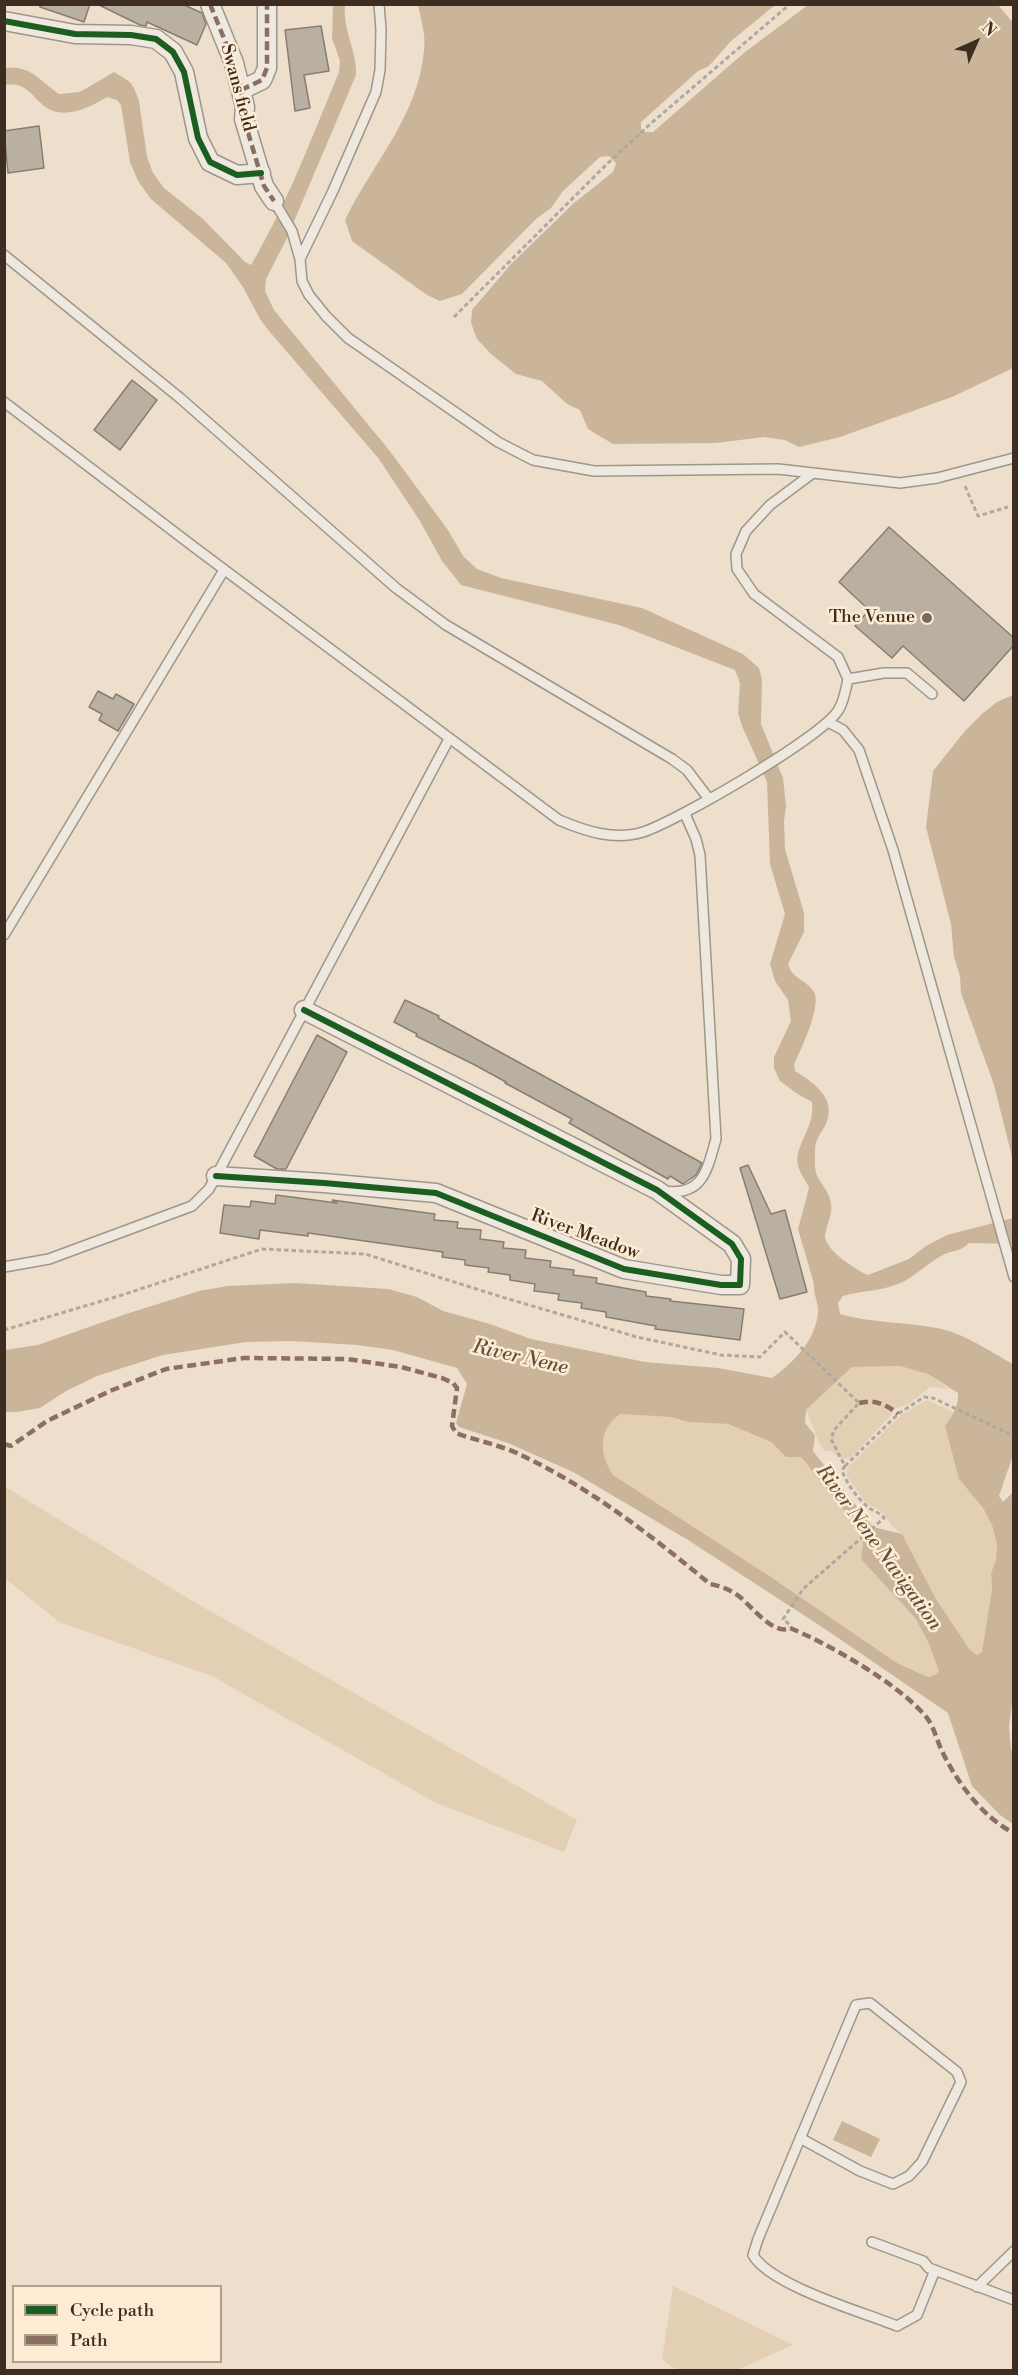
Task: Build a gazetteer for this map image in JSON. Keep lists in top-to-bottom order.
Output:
{
  "streets": {
    "street": ["Swans field", "River Meadow"]
  },
  "water": ["River Nene", "River Nene Navigation"],
  "places": ["The Venue"],
  "legend": ["Cycle path", "Path"],
  "north": "top right"
}
